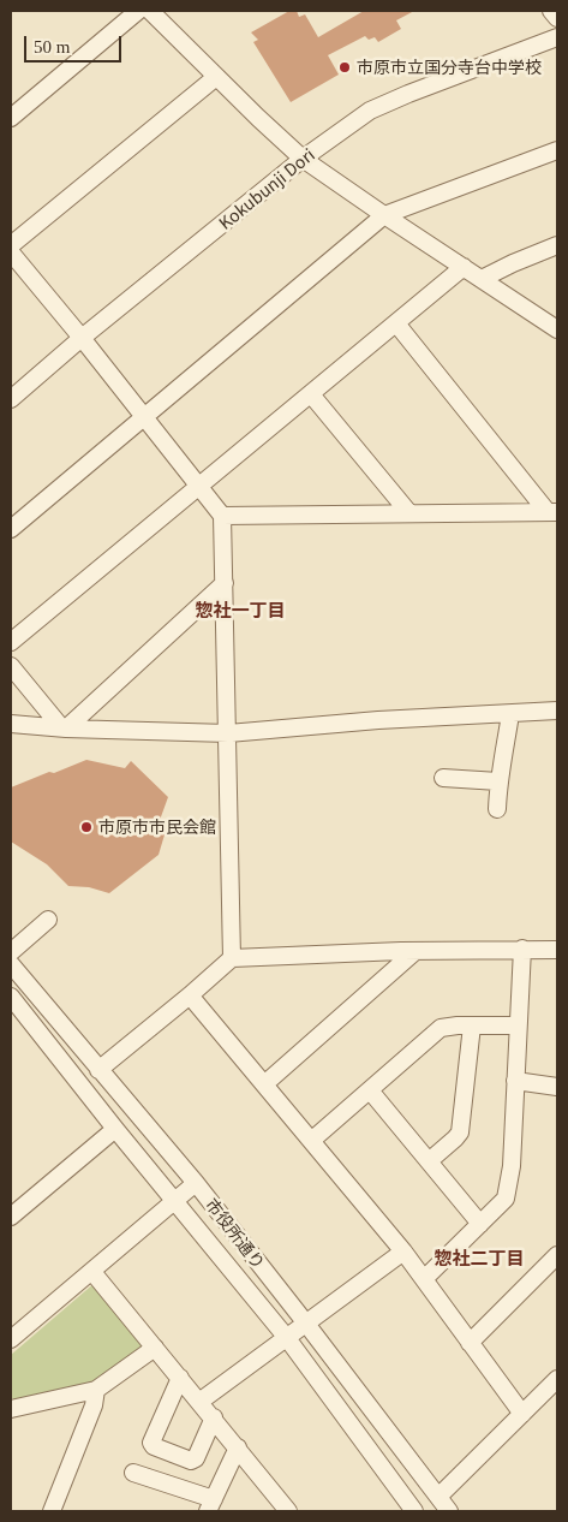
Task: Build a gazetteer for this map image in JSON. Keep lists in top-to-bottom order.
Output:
{
  "streets": {
    "street": ["Kokubunji Dori", "市役所通り"]
  },
  "districts": ["惣社一丁目", "惣社二丁目"],
  "places": ["市原市立国分寺台中学校", "市原市市民会館"],
  "scale_bar": "50 m"
}
